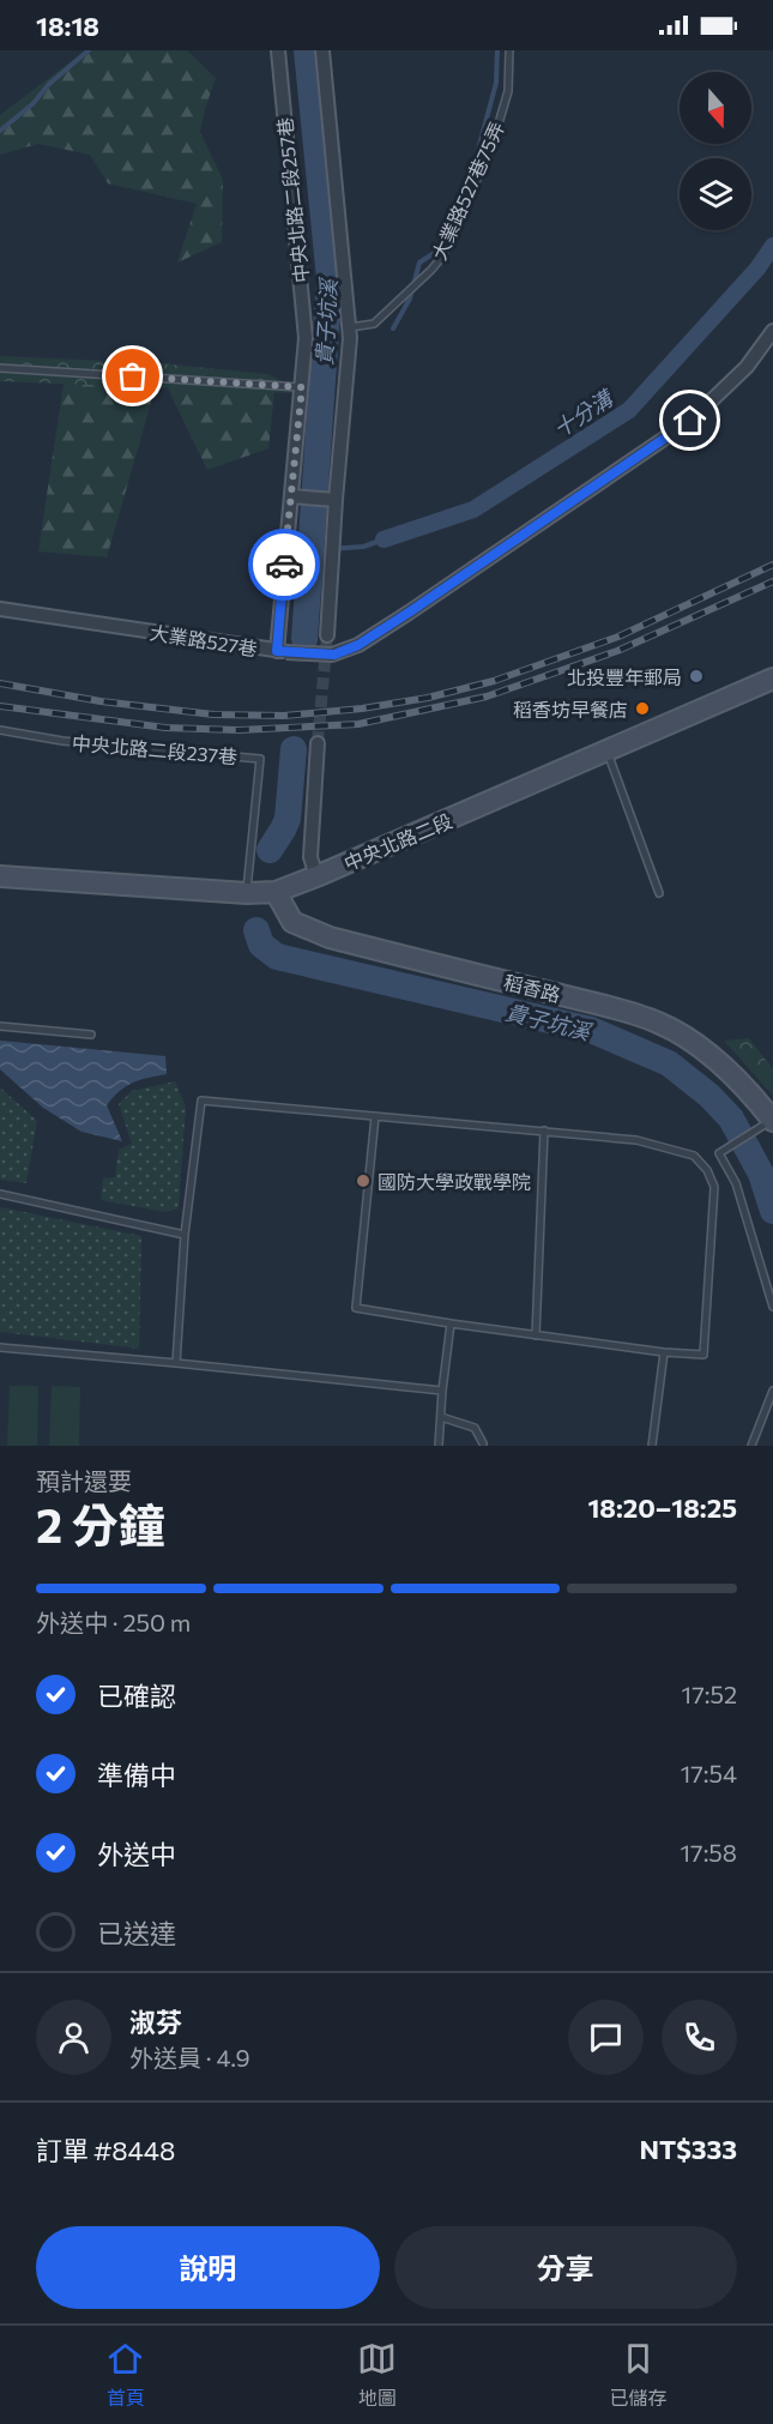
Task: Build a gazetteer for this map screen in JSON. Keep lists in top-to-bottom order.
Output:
{
  "streets": {
    "street": [
      "中央北路二段257巷",
      "大業路527巷",
      "中央北路二段",
      "稻香路"
    ],
    "lane": ["大業路527巷75弄", "中央北路二段237巷"]
  },
  "crossings": [
    ["中央北路二段257巷", "大業路527巷"],
    ["中央北路二段237巷", "中央北路二段"],
    ["中央北路二段", "稻香路"]
  ],
  "water": ["貴子坑溪", "十分溝"],
  "places": ["北投豐年郵局", "稻香坊早餐店", "國防大學政戰學院"],
  "north": "bottom",
  "page": {
    "status": "18:18",
    "heading": ["2 分鐘", "預計還要", "18:20–18:25"],
    "panel": [
      "淑芬",
      "外送員 · 4.9",
      "訂單 #8448",
      "NT$333"
    ],
    "bar": "外送中 · 250 m",
    "list": [
      ["已確認", "17:52"],
      ["準備中", "17:54"],
      ["外送中", "17:58"],
      "已送達"
    ],
    "buttons": ["說明", "分享"],
    "tabs": ["首頁", "地圖", "已儲存"]
  }
}
